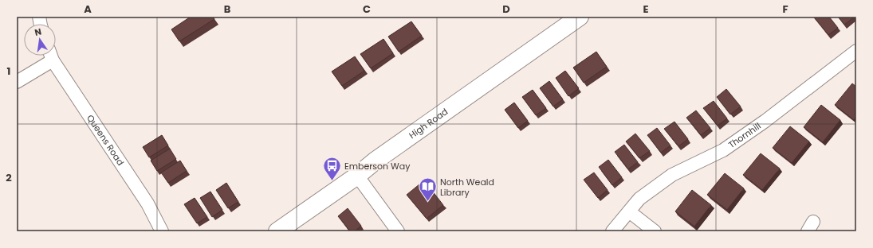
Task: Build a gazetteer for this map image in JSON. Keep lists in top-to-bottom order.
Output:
{
  "streets": {
    "main road": ["High Road"],
    "street": ["Thornhill", "Queens Road"]
  },
  "places": {
    "bus stop": ["Emberson Way"],
    "library": ["North Weald Library"]
  },
  "north": "top",
  "grid": {
    "columns": [
      "A",
      "B",
      "C",
      "D",
      "E",
      "F"
    ],
    "rows": ["1", "2"]
  }
}
